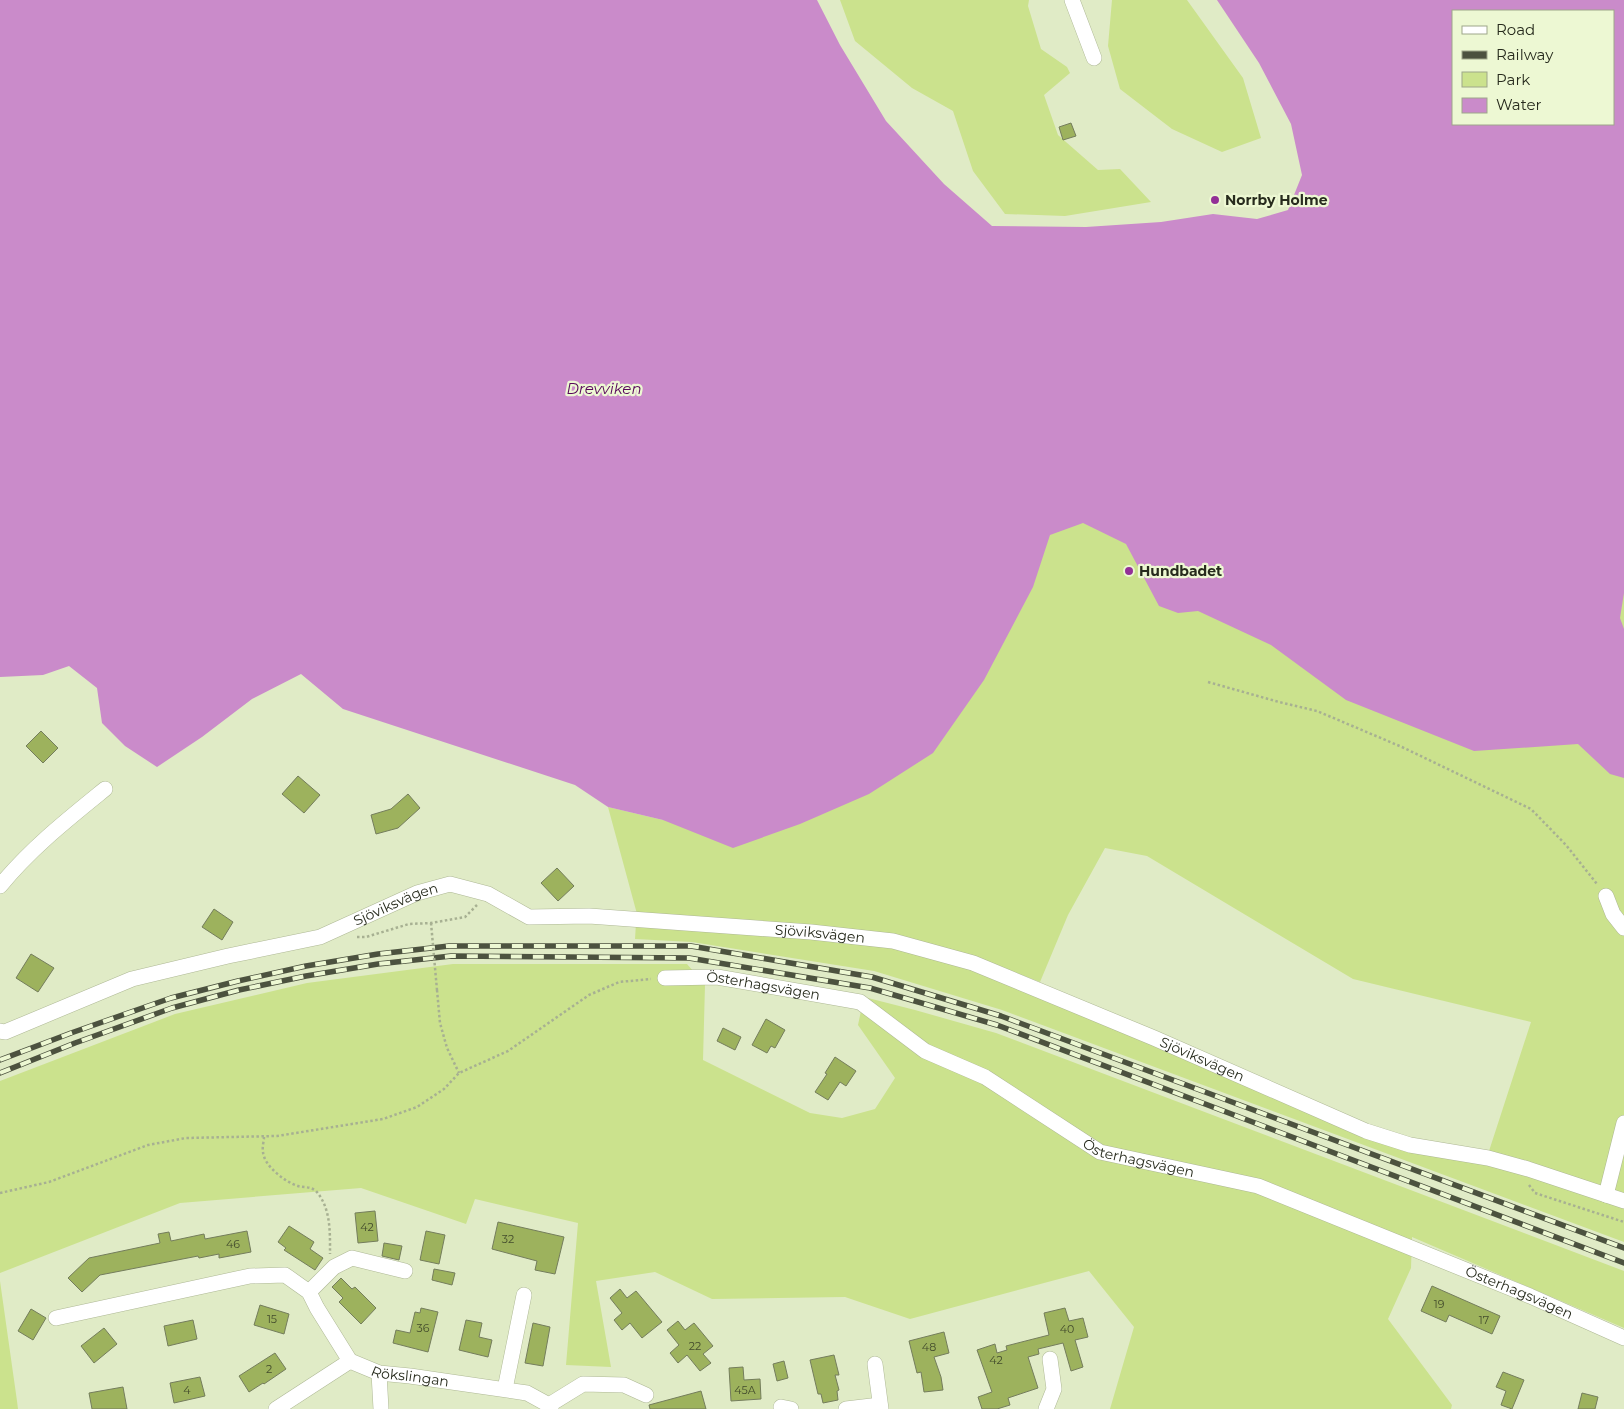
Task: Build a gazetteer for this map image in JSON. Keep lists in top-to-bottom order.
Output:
{
  "streets": {
    "street": ["Sjöviksvägen", "Österhagsvägen", "Rökslingan"]
  },
  "water": ["Drevviken"],
  "places": ["Norrby Holme", "Hundbadet"],
  "house_numbers": [
    "42",
    "32",
    "46",
    "19",
    "15",
    "17",
    "36",
    "40",
    "22",
    "48",
    "42",
    "2",
    "4",
    "45A"
  ],
  "legend": [
    "Road",
    "Railway",
    "Park",
    "Water"
  ]
}
